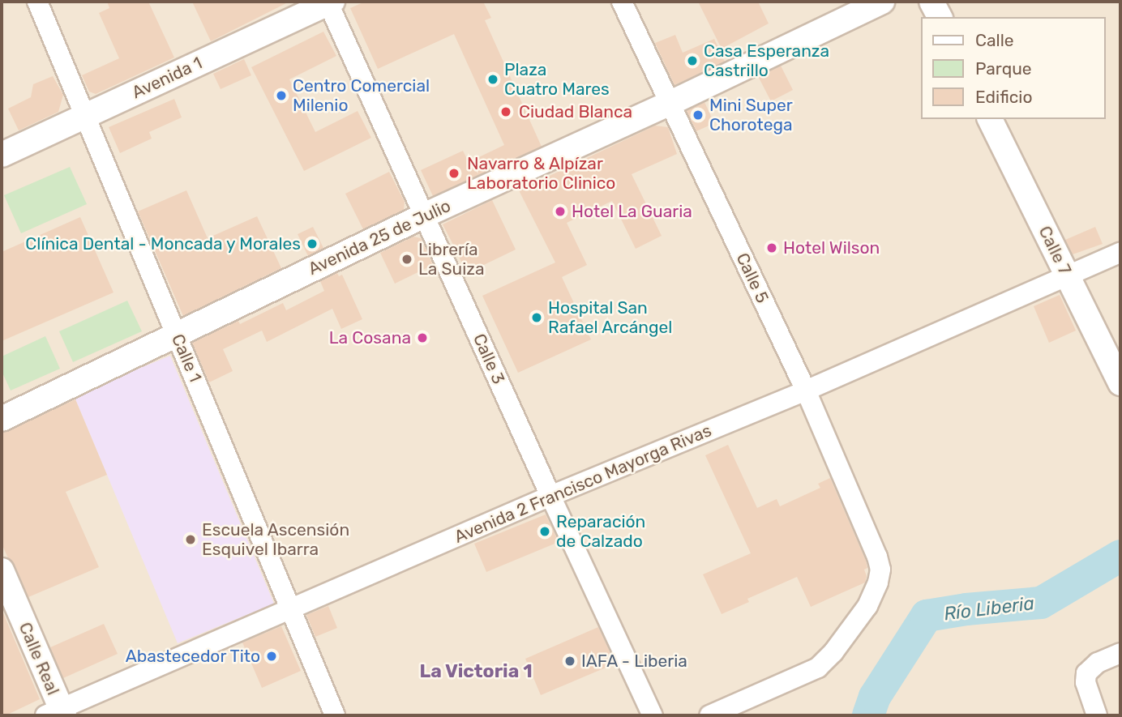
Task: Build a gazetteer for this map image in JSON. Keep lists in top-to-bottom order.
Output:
{
  "streets": {
    "street": [
      "Avenida 1",
      "Avenida 25 de Julio",
      "Calle 7",
      "Calle 5",
      "Calle 1",
      "Calle 3",
      "Avenida 2 Francisco Mayorga Rivas",
      "Calle Real"
    ]
  },
  "crossings": [
    ["Avenida 1", "Calle 1"],
    ["Avenida 1", "Calle 3"],
    ["Avenida 25 de Julio", "Calle 5"],
    ["Avenida 25 de Julio", "Calle 1"],
    ["Avenida 25 de Julio", "Calle 3"],
    ["Calle 7", "Avenida 2 Francisco Mayorga Rivas"],
    ["Calle 5", "Avenida 2 Francisco Mayorga Rivas"],
    ["Calle 1", "Avenida 2 Francisco Mayorga Rivas"],
    ["Calle 3", "Avenida 2 Francisco Mayorga Rivas"],
    ["Avenida 2 Francisco Mayorga Rivas", "Calle Real"]
  ],
  "districts": ["La Victoria 1"],
  "water": ["Río Liberia"],
  "places": [
    "Casa Esperanza Castrillo",
    "Plaza Cuatro Mares",
    "Centro Comercial Milenio",
    "Ciudad Blanca",
    "Mini Super Chorotega",
    "Navarro & Alpízar Laboratorio Clinico",
    "Hotel La Guaria",
    "Clínica Dental - Moncada y Morales",
    "Hotel Wilson",
    "Librería La Suiza",
    "Hospital San Rafael Arcángel",
    "La Cosana",
    "Reparación de Calzado",
    "Escuela Ascensión Esquivel Ibarra",
    "Abastecedor Tito",
    "IAFA - Liberia"
  ],
  "legend": ["Calle", "Parque", "Edificio"]
}
